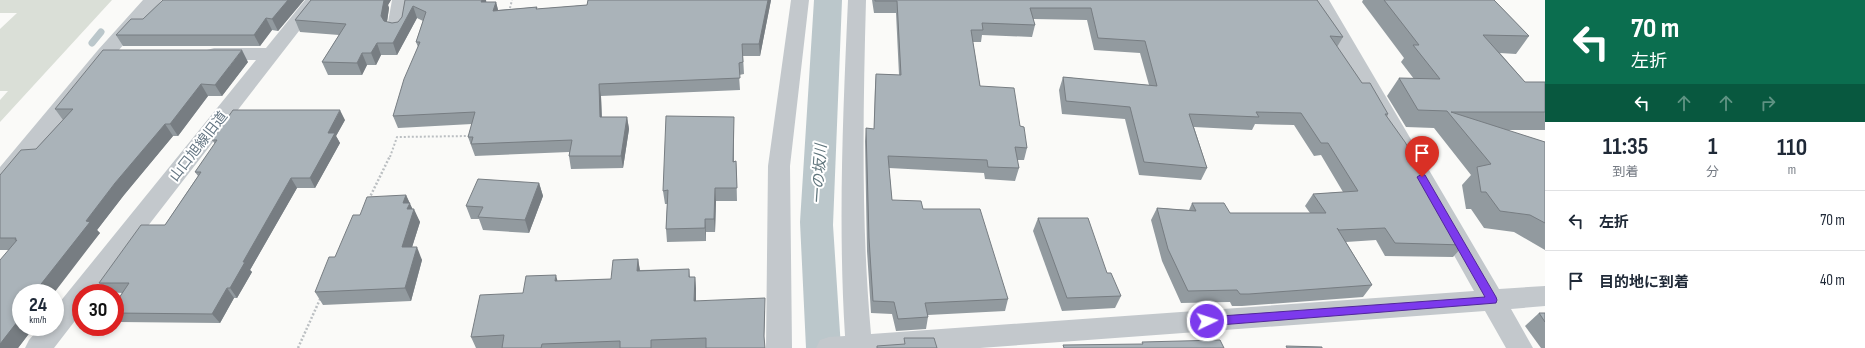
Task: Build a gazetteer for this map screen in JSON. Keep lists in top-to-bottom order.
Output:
{
  "streets": {
    "street": ["山口旭線旧道"]
  },
  "water": ["一の坂川"],
  "page": {
    "turn": ["70 m", "左折"],
    "eta": [
      "11:35",
      "到着",
      "1",
      "分",
      "110",
      "m"
    ],
    "list": [
      {
        "name": "左折",
        "value": "70 m"
      },
      {
        "name": "目的地に到着",
        "value": "40 m"
      }
    ],
    "speed": "24 km/h",
    "limit": "30"
  }
}
